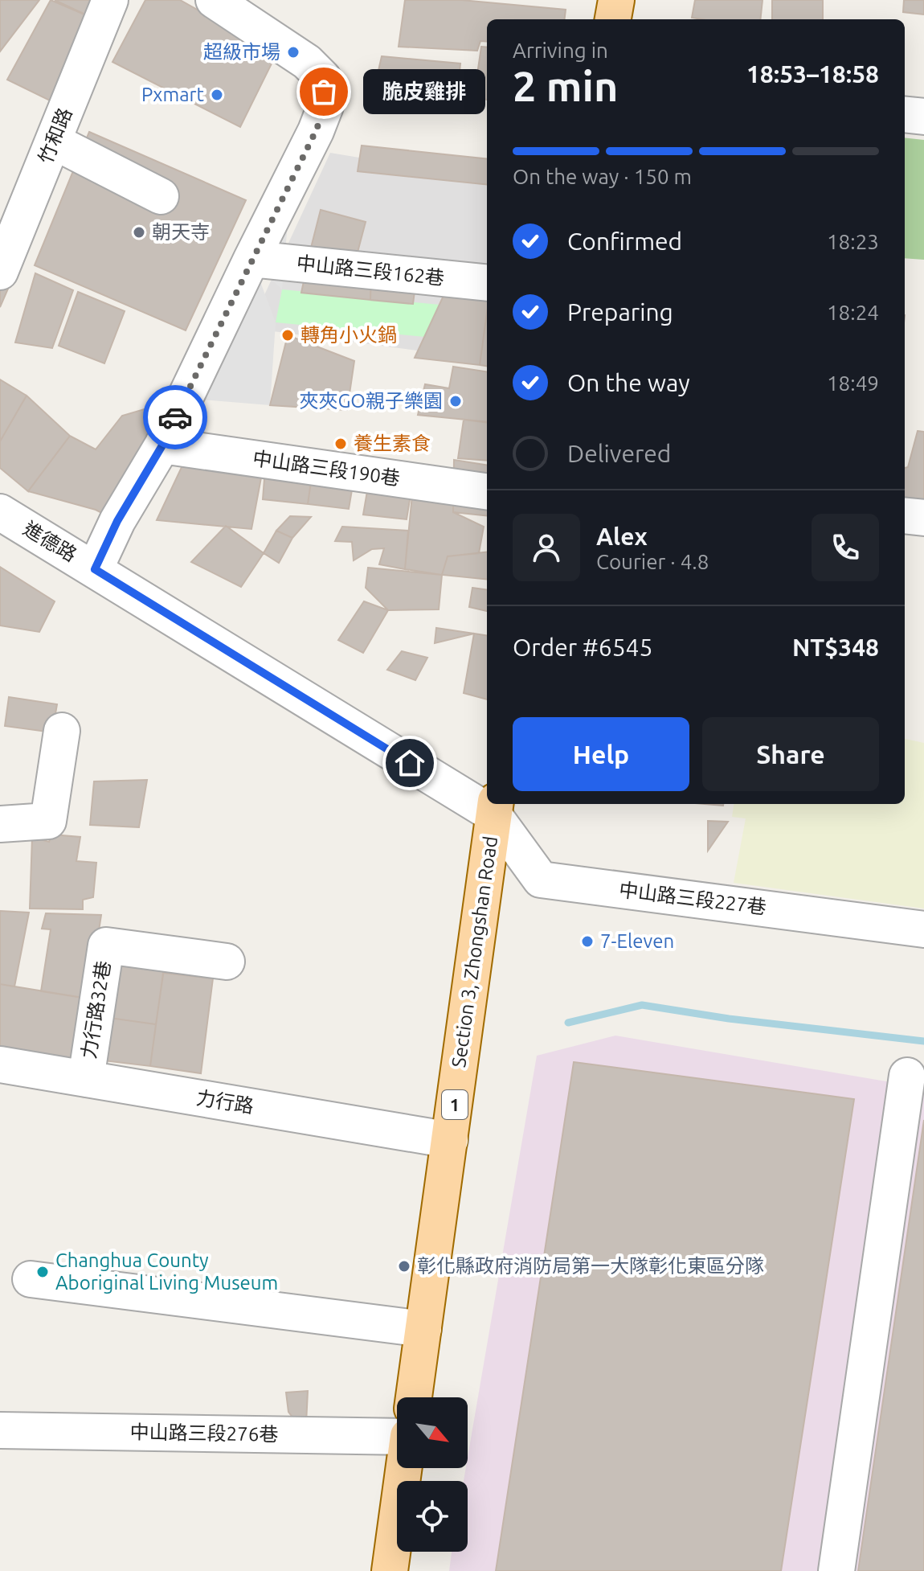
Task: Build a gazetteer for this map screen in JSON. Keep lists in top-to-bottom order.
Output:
{
  "streets": {
    "main road": ["Section 3, Zhongshan Road", "1"],
    "street": [
      "竹和路",
      "中山路三段162巷",
      "中山路三段190巷",
      "進德路",
      "中山路三段227巷",
      "力行路32巷",
      "力行路",
      "中山路三段276巷"
    ]
  },
  "crossings": [
    ["中山路三段227巷", "Section 3, Zhongshan Road"],
    ["Section 3, Zhongshan Road", "力行路"],
    ["力行路32巷", "力行路"]
  ],
  "places": [
    "超級市場",
    "脆皮雞排",
    "Pxmart",
    "朝天寺",
    "轉角小火鍋",
    "夾夾GO親子樂園",
    "養生素食",
    "7-Eleven",
    "彰化縣政府消防局第一大隊彰化東區分隊",
    "Changhua County Aboriginal Living Museum"
  ],
  "north": "bottom right",
  "page": {
    "heading": ["2 min", "Arriving in", "18:53–18:58"],
    "panel": [
      "Alex",
      "Courier · 4.8",
      "Order #6545",
      "NT$348"
    ],
    "bubble": "脆皮雞排",
    "bar": "On the way · 150 m",
    "list": [
      ["Confirmed", "18:23"],
      ["Preparing", "18:24"],
      ["On the way", "18:49"],
      "Delivered"
    ],
    "buttons": ["Help", "Share"]
  }
}
